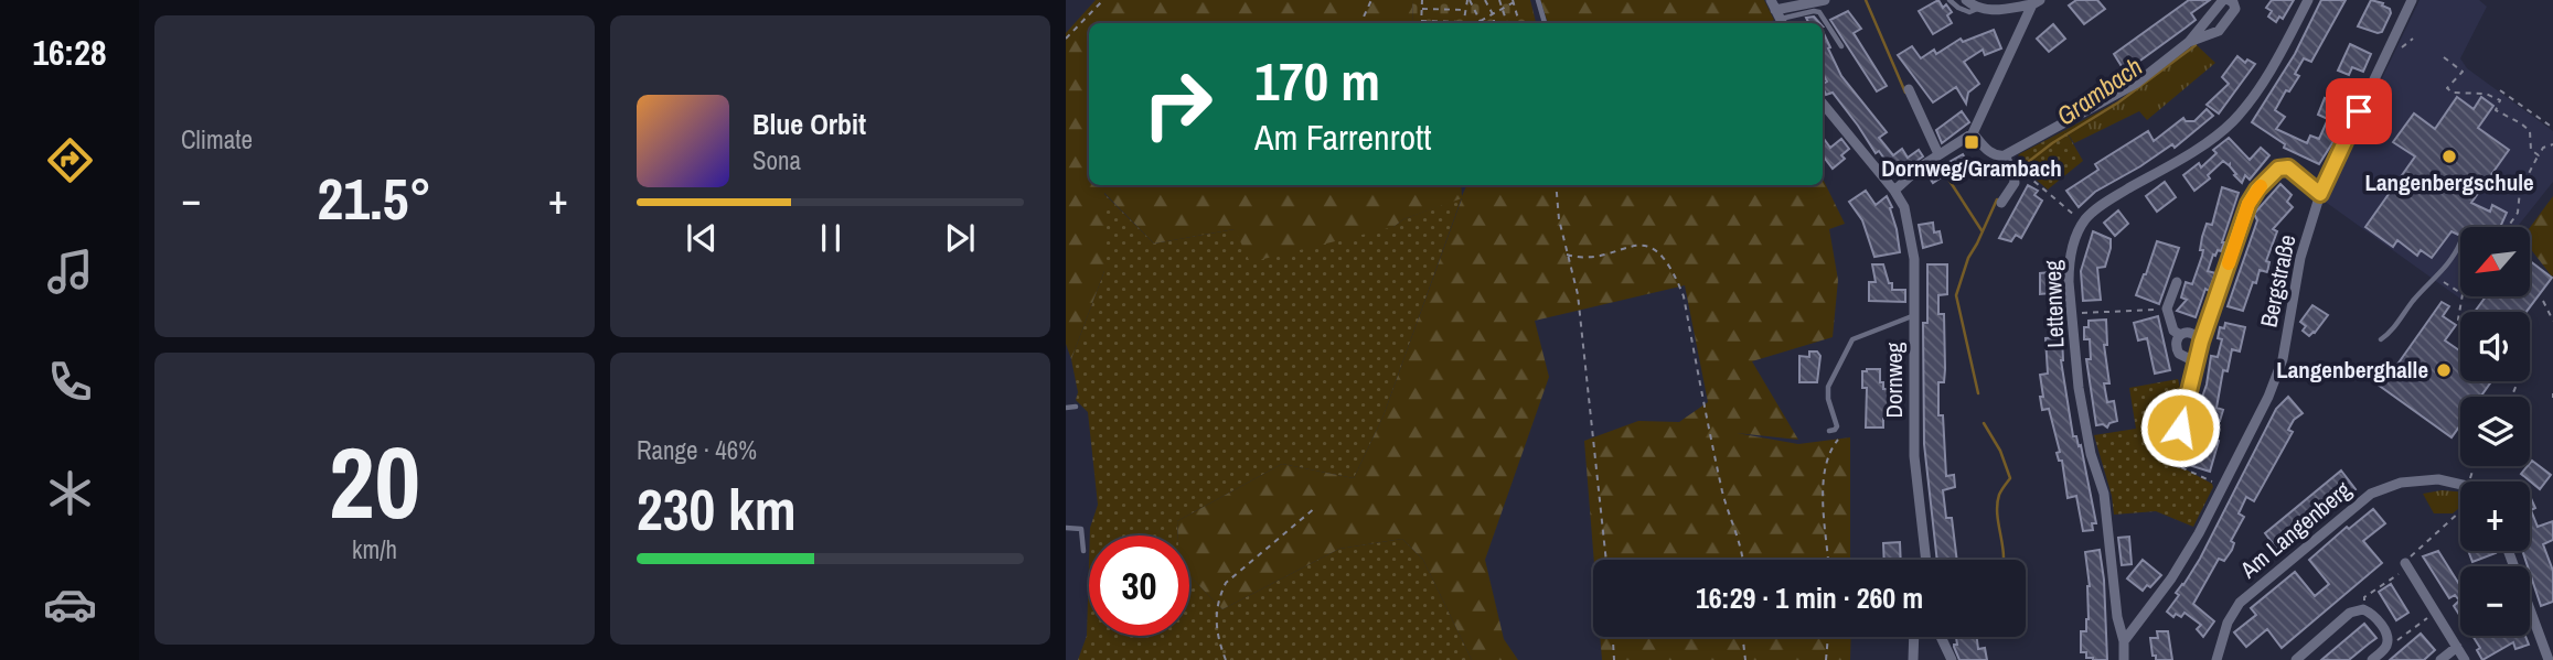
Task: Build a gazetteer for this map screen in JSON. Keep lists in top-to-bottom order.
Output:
{
  "streets": {
    "street": [
      "Bergstraße",
      "Lettenweg",
      "Dornweg",
      "Am Langenberg"
    ]
  },
  "crossings": [
    ["Bergstraße", "Lettenweg"]
  ],
  "water": ["Grambach"],
  "places": {
    "transit": ["Dornweg/Grambach"],
    "other": ["Langenbergschule", "Langenberghalle"]
  },
  "north": "bottom left",
  "page": {
    "tabs": "16:28",
    "tile": [
      "Climate",
      ["20", "km/h"],
      ["Range · 46%", "230 km"]
    ],
    "turn": ["170 m", "Am Farrenrott"],
    "song": ["Blue Orbit", "Sona"],
    "heat": ["−", "21.5°", "+"],
    "map_buttons": ["+", "−"],
    "limit": "30",
    "trip": "16:29 · 1 min · 260 m"
  }
}
